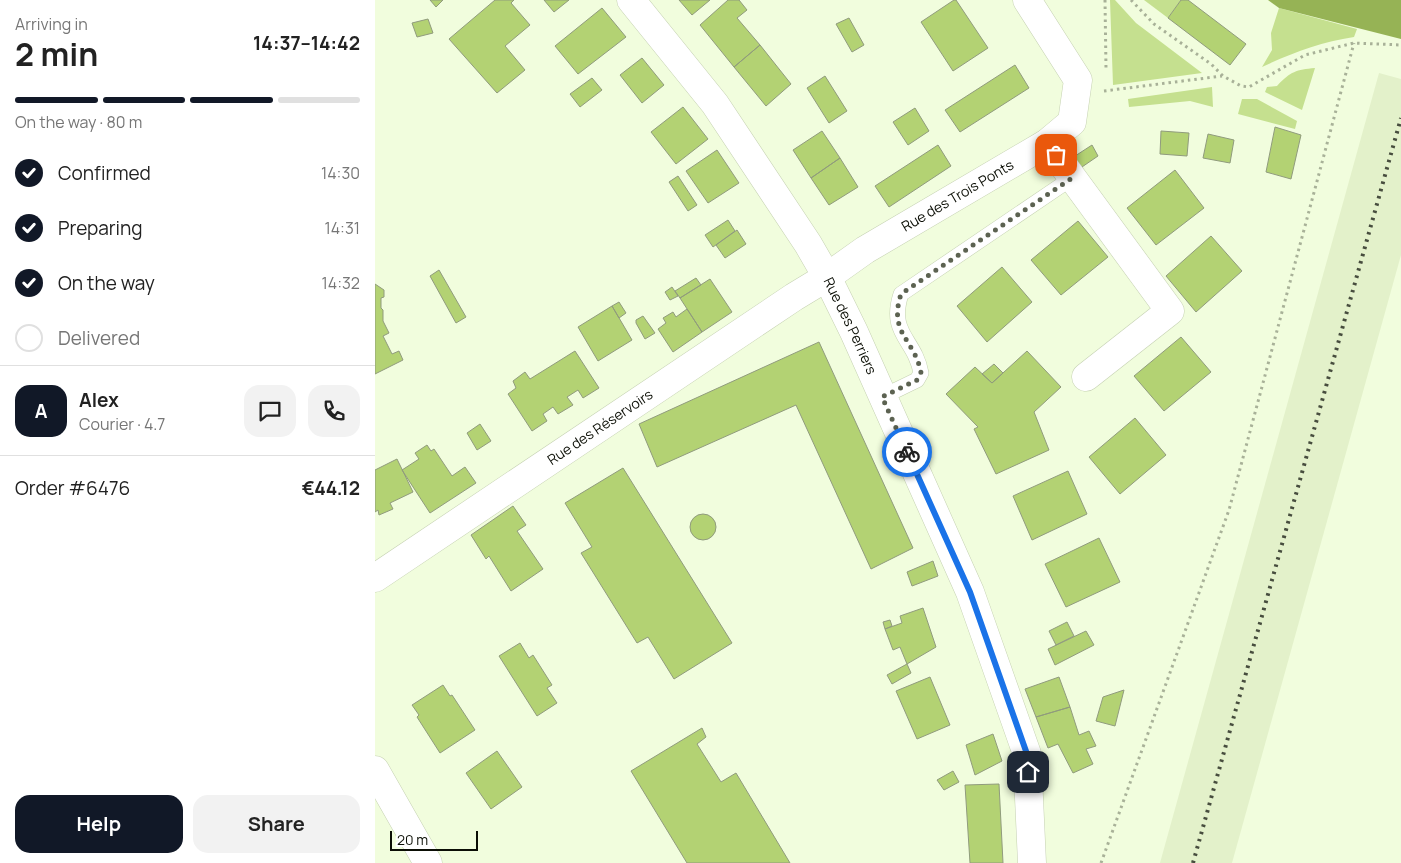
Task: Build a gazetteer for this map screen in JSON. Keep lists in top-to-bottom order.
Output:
{
  "streets": {
    "street": ["Rue des Trois Ponts", "Rue des Perriers", "Rue des Réservoirs"]
  },
  "crossings": [
    ["Rue des Trois Ponts", "Rue des Perriers"],
    ["Rue des Trois Ponts", "Rue des Réservoirs"],
    ["Rue des Perriers", "Rue des Réservoirs"]
  ],
  "scale_bar": "20 m",
  "page": {
    "heading": ["2 min", "Arriving in", "14:37–14:42"],
    "panel": [
      "Alex",
      "Courier · 4.7",
      "Order #6476",
      "€44.12"
    ],
    "bar": "On the way · 80 m",
    "list": [
      ["Confirmed", "14:30"],
      ["Preparing", "14:31"],
      ["On the way", "14:32"],
      "Delivered"
    ],
    "round": "A",
    "buttons": ["Help", "Share"],
    "scale": "20 m"
  }
}
